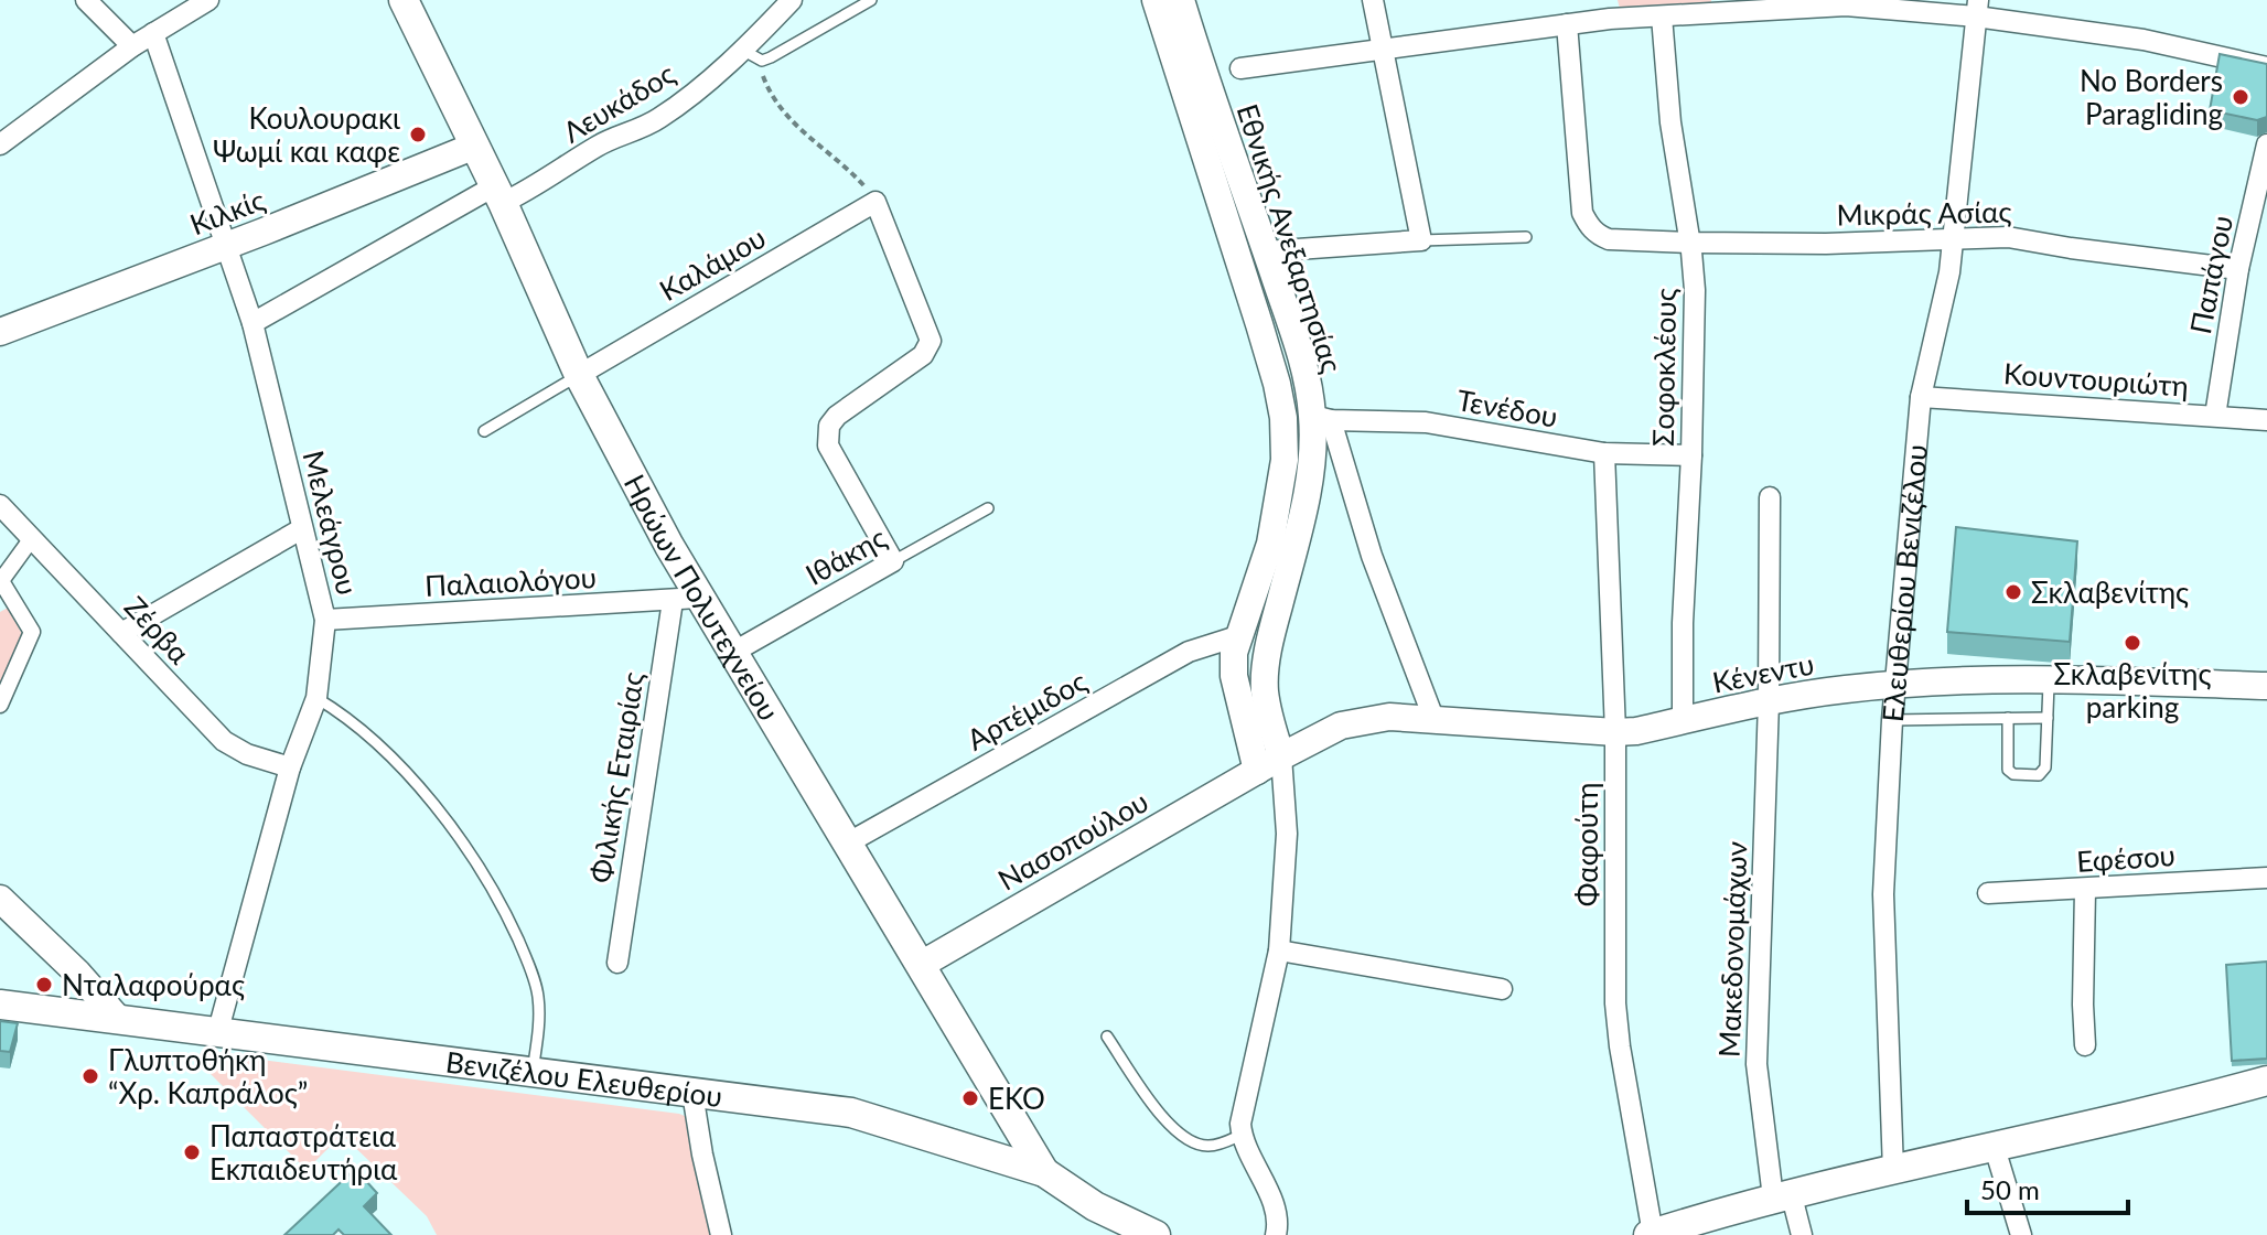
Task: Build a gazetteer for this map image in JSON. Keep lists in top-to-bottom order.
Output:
{
  "streets": {
    "main road": ["Ηρώων Πολυτεχνείου", "Βενιζέλου Ελευθερίου"],
    "street": [
      "Λευκάδος",
      "Κιλκίς",
      "Μικράς Ασίας",
      "Εθνικής Ανεξαρτησίας",
      "Καλάμου",
      "Παπάγου",
      "Σοφοκλέους",
      "Κουντουριώτη",
      "Τενέδου",
      "Μελεάγρου",
      "Ιθάκης",
      "Παλαιολόγου",
      "Ελευθερίου Βενιζέλου",
      "Ζέρβα",
      "Κένεντυ",
      "Αρτέμιδος",
      "Φιλικής Εταιρίας",
      "Νασοπούλου",
      "Φαφούτη",
      "Εφέσου",
      "Μακεδονομάχων"
    ]
  },
  "crossings": [
    ["Λευκάδος", "Μελεάγρου"],
    ["Λευκάδος", "Ηρώων Πολυτεχνείου"],
    ["Κιλκίς", "Μελεάγρου"],
    ["Κιλκίς", "Ηρώων Πολυτεχνείου"],
    ["Μικράς Ασίας", "Παπάγου"],
    ["Μικράς Ασίας", "Σοφοκλέους"],
    ["Μικράς Ασίας", "Ελευθερίου Βενιζέλου"],
    ["Εθνικής Ανεξαρτησίας", "Τενέδου"],
    ["Εθνικής Ανεξαρτησίας", "Κένεντυ"],
    ["Εθνικής Ανεξαρτησίας", "Νασοπούλου"],
    ["Καλάμου", "Ηρώων Πολυτεχνείου"],
    ["Παπάγου", "Κουντουριώτη"],
    ["Σοφοκλέους", "Τενέδου"],
    ["Σοφοκλέους", "Κένεντυ"],
    ["Κουντουριώτη", "Ελευθερίου Βενιζέλου"],
    ["Τενέδου", "Φαφούτη"],
    ["Μελεάγρου", "Παλαιολόγου"],
    ["Μελεάγρου", "Ζέρβα"],
    ["Μελεάγρου", "Βενιζέλου Ελευθερίου"],
    ["Ιθάκης", "Ηρώων Πολυτεχνείου"],
    ["Παλαιολόγου", "Ηρώων Πολυτεχνείου"],
    ["Παλαιολόγου", "Φιλικής Εταιρίας"],
    ["Ελευθερίου Βενιζέλου", "Κένεντυ"],
    ["Ηρώων Πολυτεχνείου", "Αρτέμιδος"],
    ["Ηρώων Πολυτεχνείου", "Φιλικής Εταιρίας"],
    ["Ηρώων Πολυτεχνείου", "Νασοπούλου"],
    ["Ηρώων Πολυτεχνείου", "Βενιζέλου Ελευθερίου"],
    ["Κένεντυ", "Νασοπούλου"],
    ["Κένεντυ", "Φαφούτη"],
    ["Κένεντυ", "Μακεδονομάχων"]
  ],
  "places": [
    "No Borders Paragliding",
    "Κουλουρακι Ψωμί και καφε",
    "Σκλαβενίτης",
    "Σκλαβενίτης parking",
    "Νταλαφούρας",
    "Γλυπτοθήκη “Χρ. Καπράλος”",
    "EKO",
    "Παπαστράτεια Εκπαιδευτήρια"
  ],
  "scale_bar": "50 m"
}
